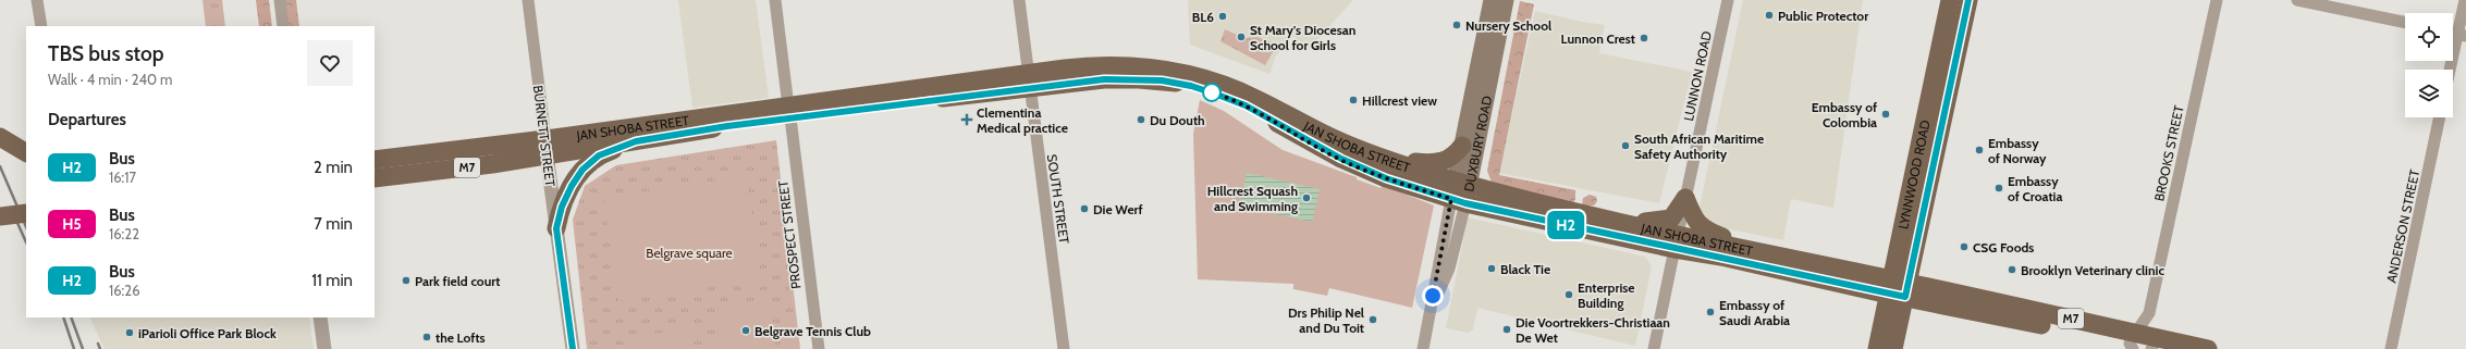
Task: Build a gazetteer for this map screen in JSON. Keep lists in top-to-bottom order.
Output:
{
  "streets": {
    "main road": [
      "JAN SHOBA STREET",
      "DUXBURY ROAD",
      "M7",
      "LYNNWOOD ROAD"
    ],
    "street": [
      "LUNNON ROAD",
      "BURNETT STREET",
      "BROOKS STREET",
      "SOUTH STREET",
      "ANDERSON STREET",
      "PROSPECT STREET"
    ]
  },
  "crossings": [
    ["LUNNON ROAD", "JAN SHOBA STREET"],
    ["JAN SHOBA STREET", "BURNETT STREET"],
    ["JAN SHOBA STREET", "DUXBURY ROAD"],
    ["JAN SHOBA STREET", "BROOKS STREET"],
    ["JAN SHOBA STREET", "LYNNWOOD ROAD"],
    ["JAN SHOBA STREET", "SOUTH STREET"],
    ["JAN SHOBA STREET", "PROSPECT STREET"]
  ],
  "parks": ["Belgrave square"],
  "places": {
    "other": [
      "Public Protector",
      "BL6",
      "Nursery School",
      "St Mary's Diocesan School for Girls",
      "Lunnon Crest",
      "Hillcrest view",
      "Embassy of Colombia",
      "Du Douth",
      "South African Maritime Safety Authority",
      "Embassy of Norway",
      "Embassy of Croatia",
      "Hillcrest Squash and Swimming",
      "Die Werf",
      "CSG Foods",
      "Black Tie",
      "Brooklyn Veterinary clinic",
      "Park field court",
      "Enterprise Building",
      "Embassy of Saudi Arabia",
      "Drs Philip Nel and Du Toit",
      "Die Voortrekkers-Christiaan De Wet",
      "Belgrave Tennis Club",
      "iParioli Office Park Block",
      "the Lofts"
    ],
    "health": ["Clementina Medical practice"]
  },
  "lines": ["bus line H2"],
  "page": {
    "on_map": "H2",
    "heading": [
      ["TBS bus stop", "Walk · 4 min · 240 m"],
      "Departures"
    ],
    "list": [
      {
        "mark": "H2",
        "name": "Bus",
        "note": "16:17",
        "value": "2 min"
      },
      {
        "mark": "H5",
        "name": "Bus",
        "note": "16:22",
        "value": "7 min"
      },
      {
        "mark": "H2",
        "name": "Bus",
        "note": "16:26",
        "value": "11 min"
      }
    ]
  }
}
